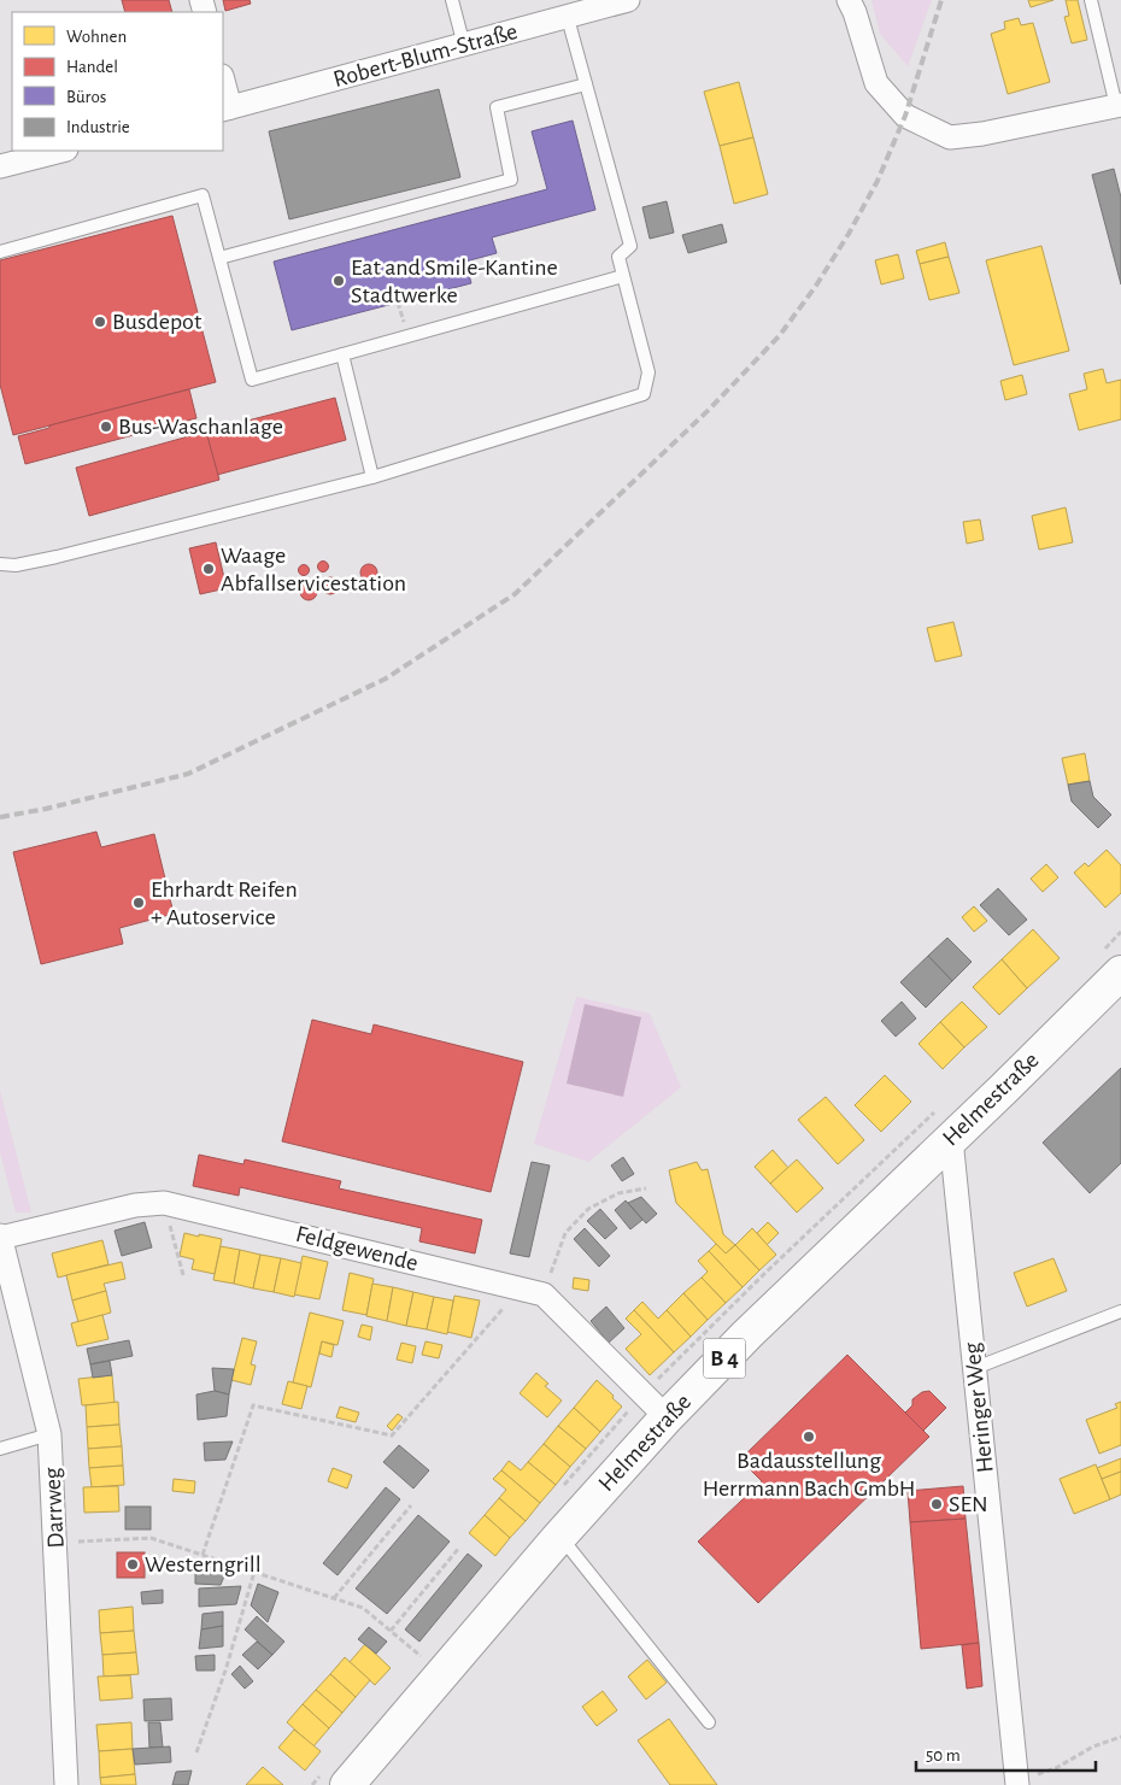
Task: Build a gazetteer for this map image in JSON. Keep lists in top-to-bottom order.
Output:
{
  "streets": {
    "main road": ["Helmestraße", "B 4"],
    "street": [
      "Robert-Blum-Straße",
      "Feldgewende",
      "Heringer Weg",
      "Darrweg"
    ]
  },
  "crossings": [
    ["Helmestraße", "Feldgewende"],
    ["Helmestraße", "Heringer Weg"],
    ["Feldgewende", "Darrweg"]
  ],
  "places": [
    "Eat and Smile-Kantine Stadtwerke",
    "Busdepot",
    "Bus-Waschanlage",
    "Waage Abfallservicestation",
    "Ehrhardt Reifen + Autoservice",
    "Badausstellung Herrmann Bach GmbH",
    "SEN",
    "Westerngrill"
  ],
  "legend": [
    "Wohnen",
    "Handel",
    "Büros",
    "Industrie"
  ],
  "scale_bar": "50 m"
}
